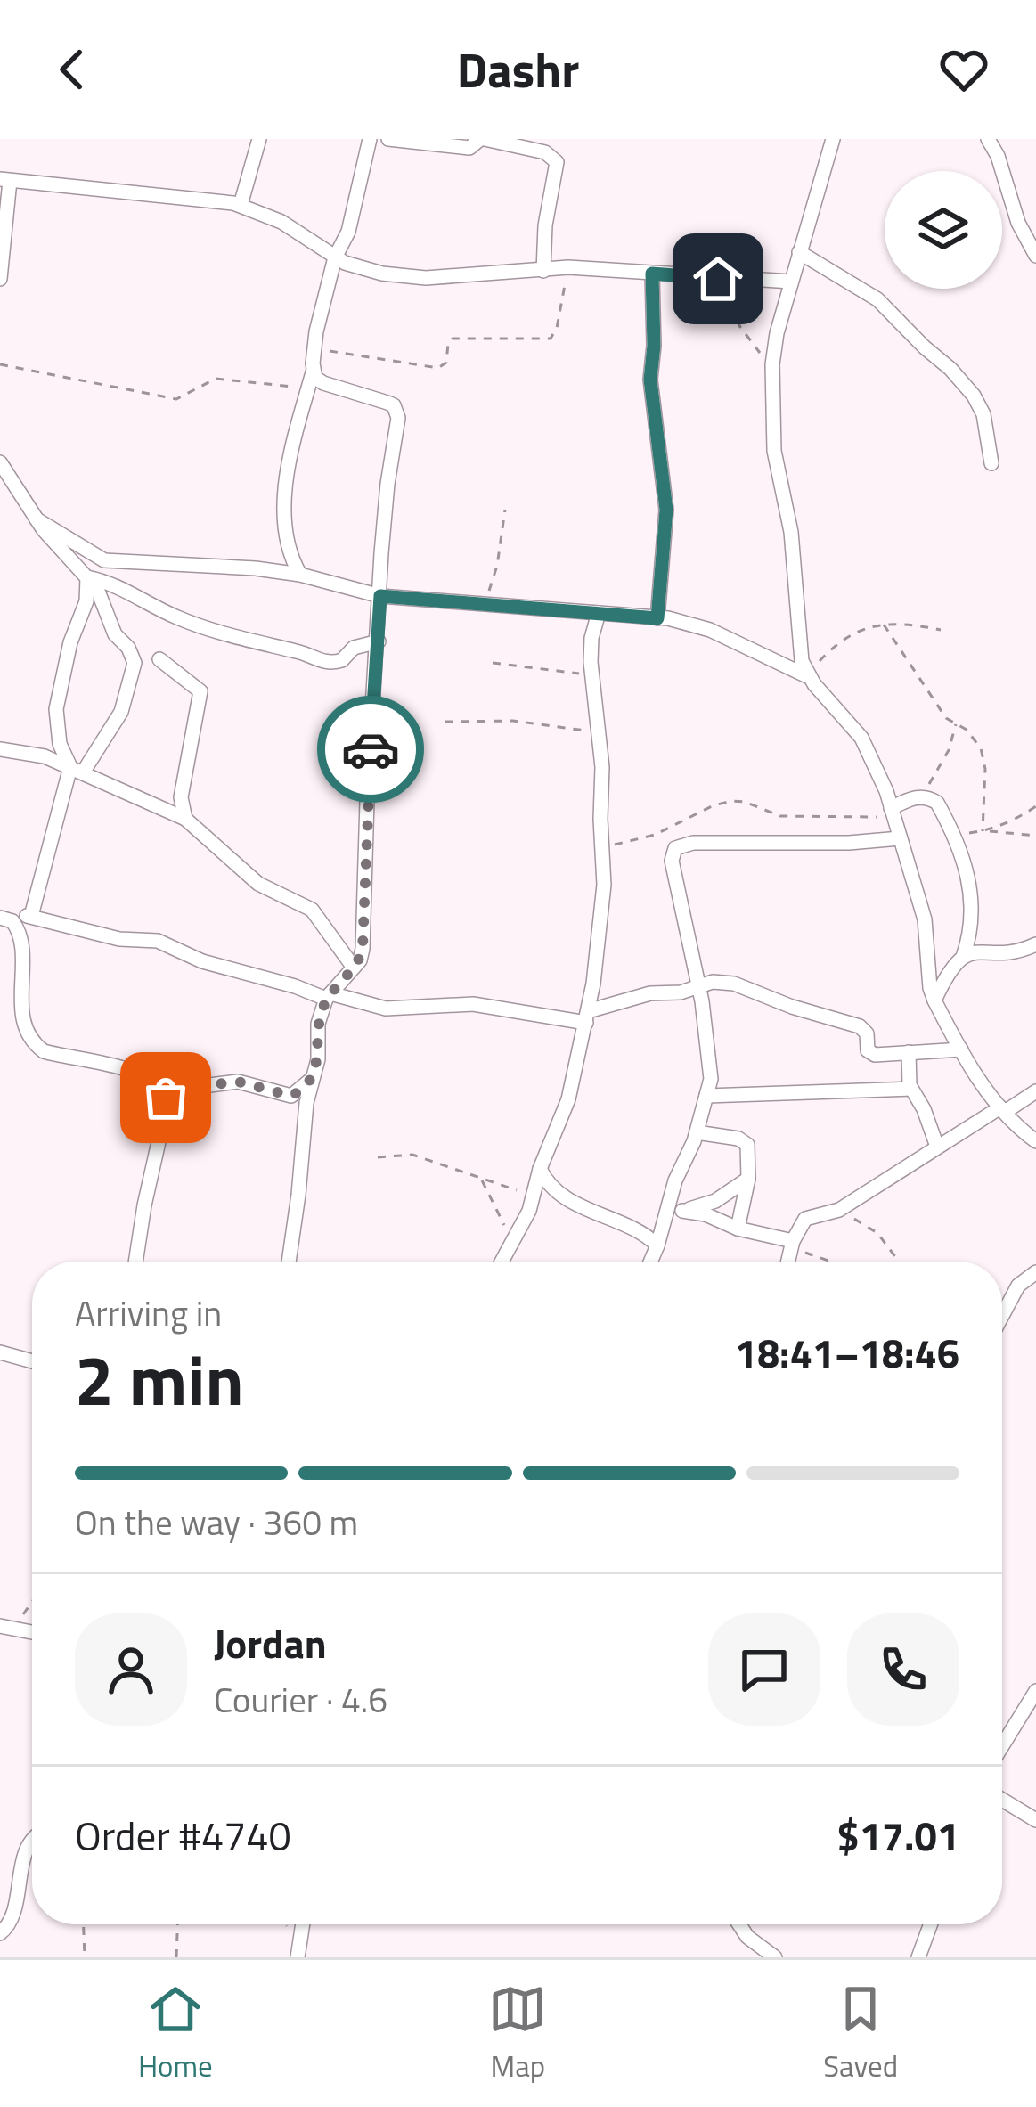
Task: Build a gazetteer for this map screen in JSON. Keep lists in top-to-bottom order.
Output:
{
  "page": {
    "header": "Dashr",
    "heading": ["2 min", "Arriving in", "18:41–18:46"],
    "panel": [
      "Jordan",
      "Courier · 4.6",
      "Order #4740",
      "$17.01"
    ],
    "bar": "On the way · 360 m",
    "tabs": ["Home", "Map", "Saved"]
  }
}
